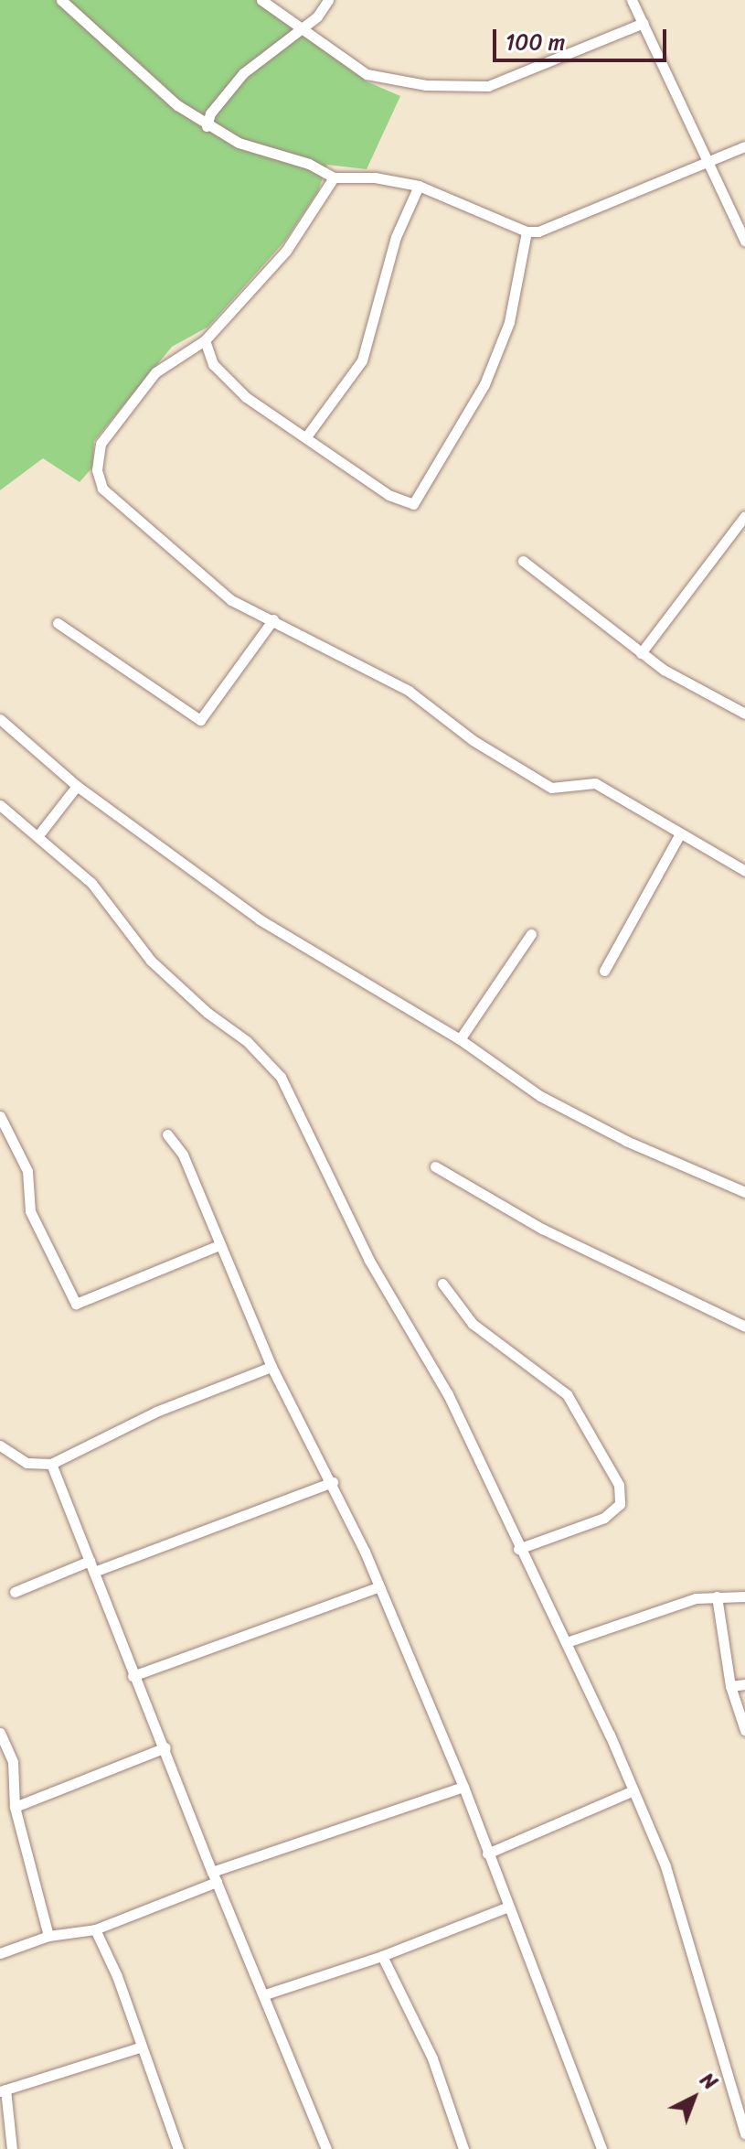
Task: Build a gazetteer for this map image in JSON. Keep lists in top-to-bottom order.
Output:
{
  "scale_bar": "100 m",
  "north": "top right"
}
